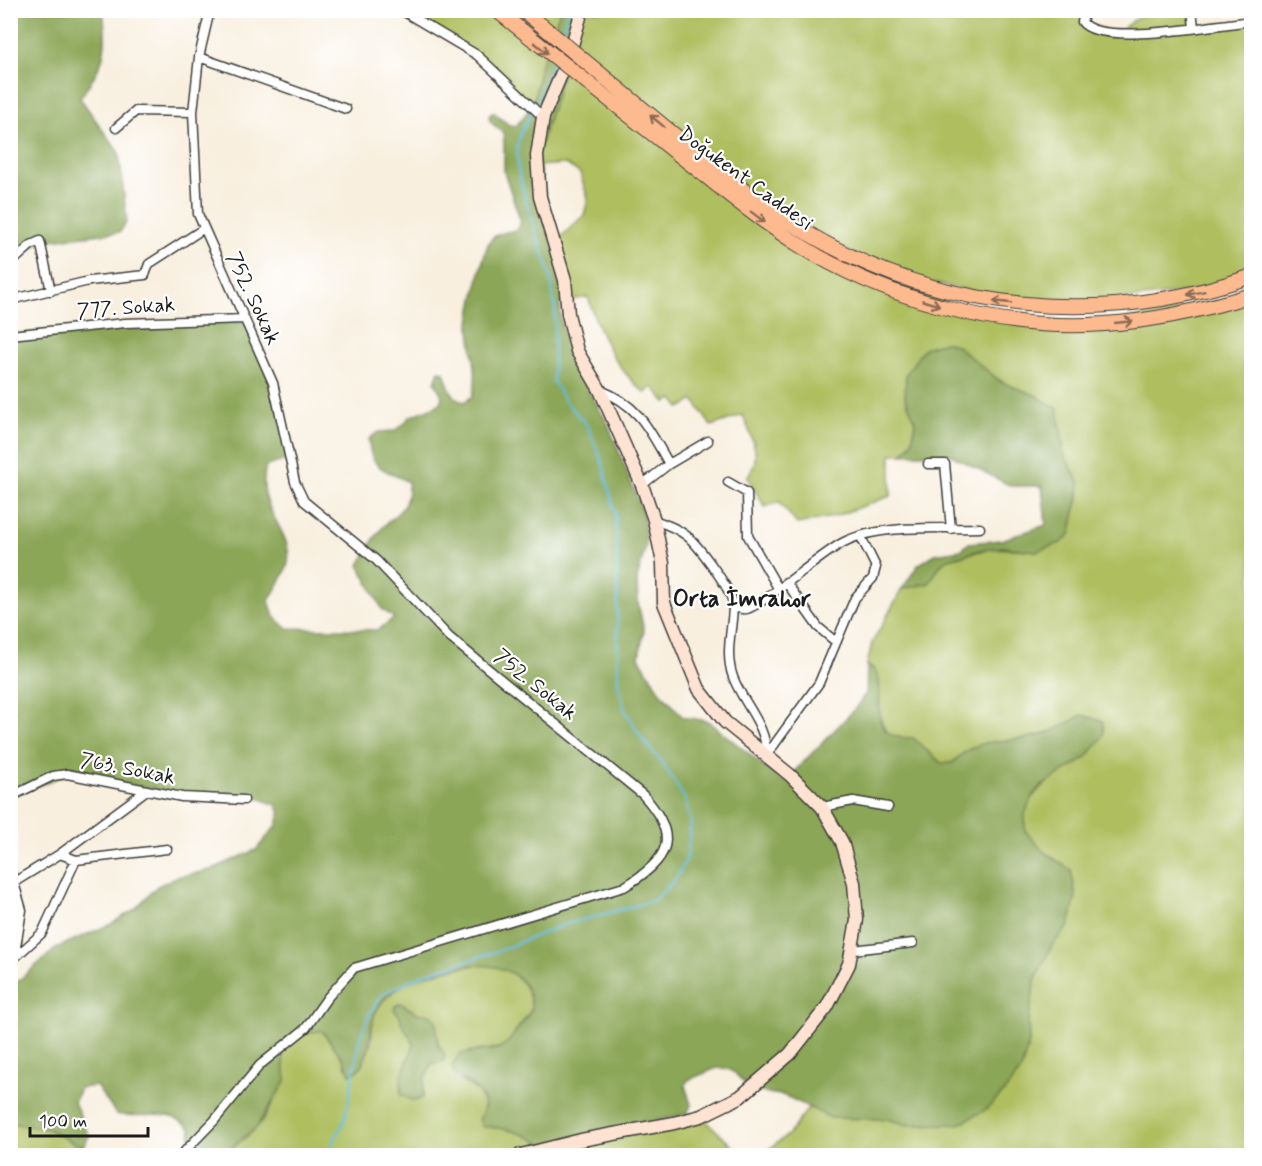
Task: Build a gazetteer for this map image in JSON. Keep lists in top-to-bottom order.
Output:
{
  "streets": {
    "main road": ["Doğukent Caddesi"],
    "street": ["752. Sokak", "777. Sokak", "763. Sokak"]
  },
  "crossings": [
    ["752. Sokak", "777. Sokak"]
  ],
  "districts": ["Orta İmrahor"],
  "scale_bar": "100 m"
}
